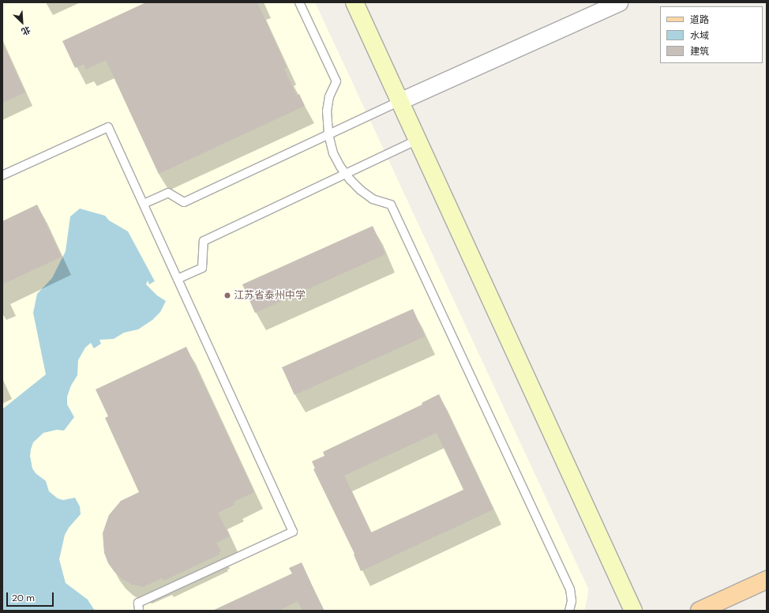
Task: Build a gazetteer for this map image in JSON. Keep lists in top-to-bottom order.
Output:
{
  "places": ["江苏省泰州中学"],
  "legend": ["道路", "水域", "建筑"],
  "scale_bar": "20 m",
  "north": "bottom right"
}
